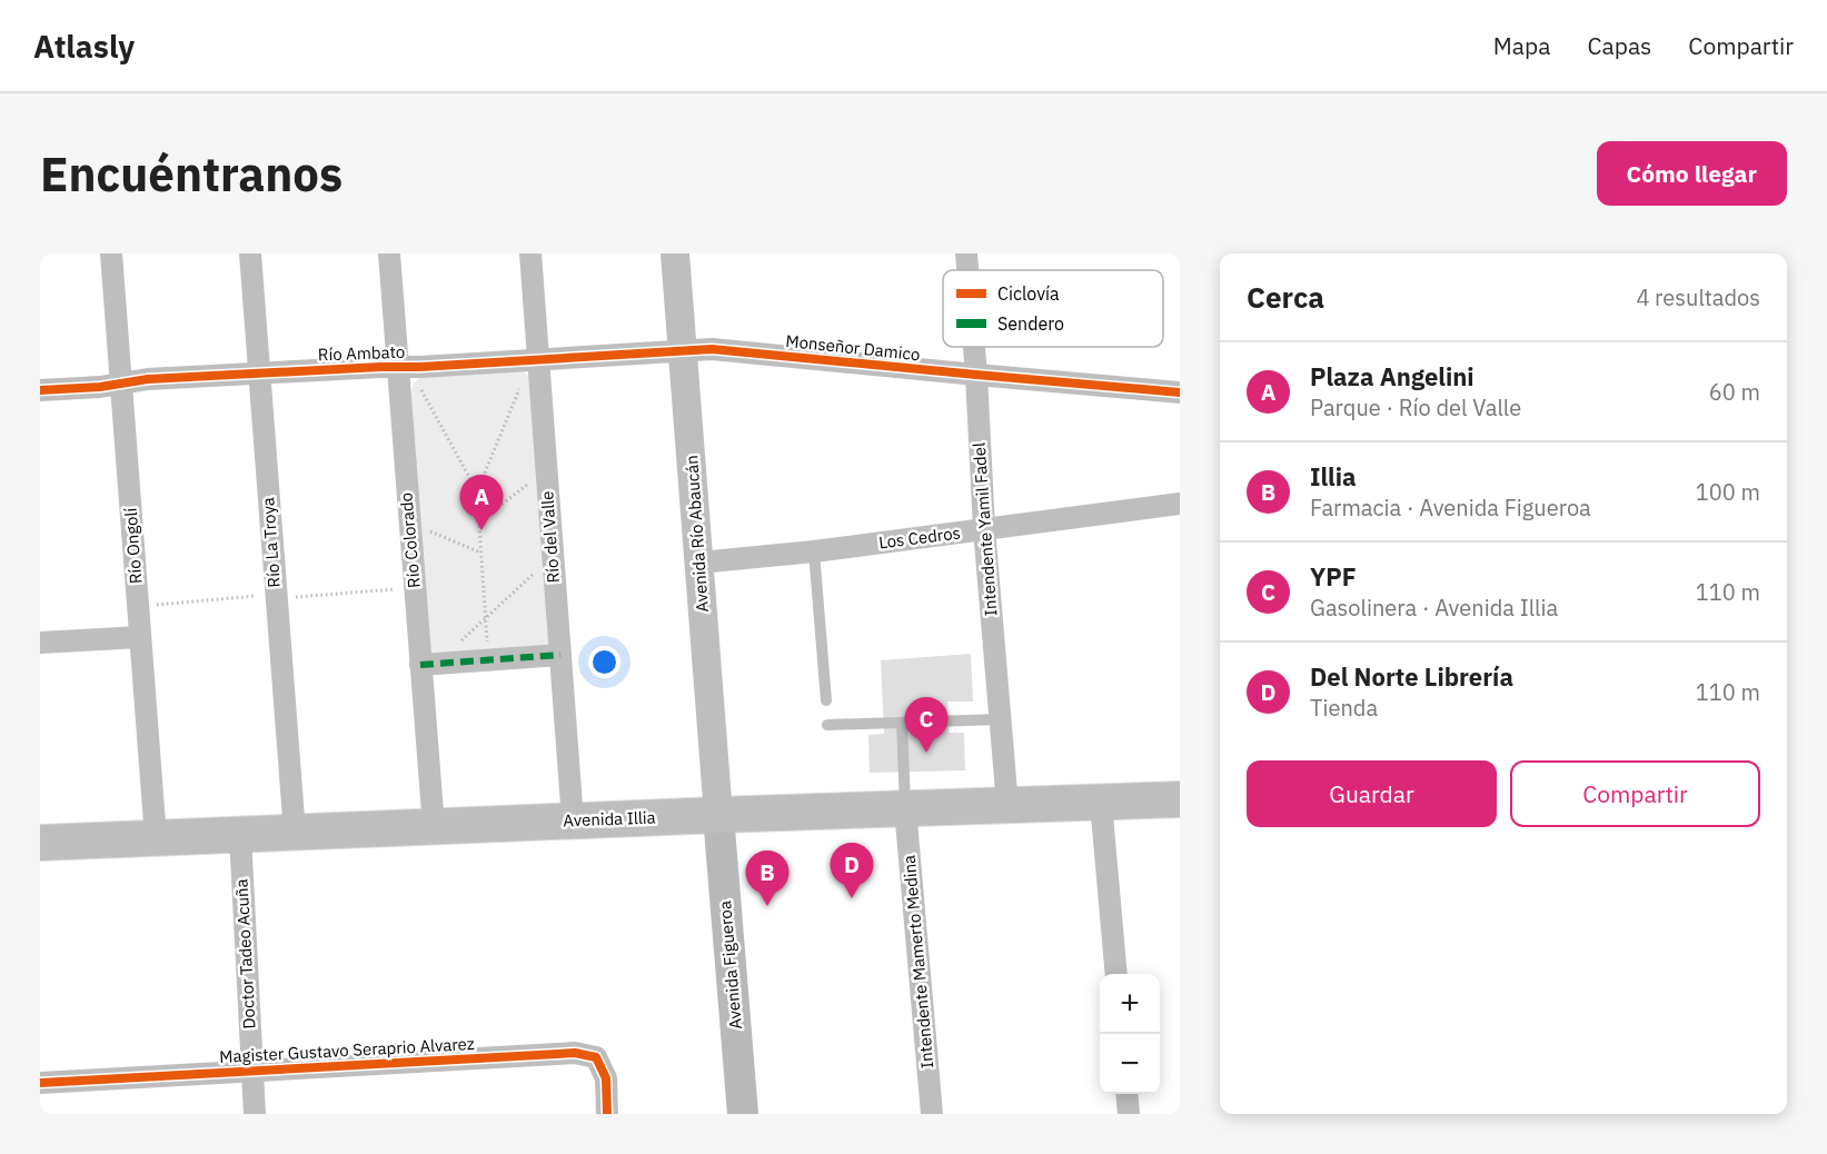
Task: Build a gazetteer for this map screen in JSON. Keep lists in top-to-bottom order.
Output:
{
  "streets": {
    "main road": ["Avenida Illia", "Avenida Figueroa"],
    "street": [
      "Monseñor Damico",
      "Río Ambato",
      "Intendente Yamil Fadel",
      "Avenida Río Abaucán",
      "Río del Valle",
      "Los Cedros",
      "Río Colorado",
      "Río La Troya",
      "Río Ongolí",
      "Doctor Tadeo Acuña",
      "Intendente Mamerto Medina",
      "Magister Gustavo Seraprio Alvarez"
    ]
  },
  "crossings": [
    ["Monseñor Damico", "Río Ambato"],
    ["Monseñor Damico", "Intendente Yamil Fadel"],
    ["Monseñor Damico", "Avenida Río Abaucán"],
    ["Río Ambato", "Avenida Río Abaucán"],
    ["Río Ambato", "Río del Valle"],
    ["Río Ambato", "Río Colorado"],
    ["Río Ambato", "Río La Troya"],
    ["Río Ambato", "Río Ongolí"],
    ["Intendente Yamil Fadel", "Los Cedros"],
    ["Intendente Yamil Fadel", "Avenida Illia"],
    ["Avenida Río Abaucán", "Los Cedros"],
    ["Avenida Río Abaucán", "Avenida Illia"],
    ["Avenida Río Abaucán", "Avenida Figueroa"],
    ["Río del Valle", "Avenida Illia"],
    ["Río Colorado", "Avenida Illia"],
    ["Río La Troya", "Avenida Illia"],
    ["Río Ongolí", "Avenida Illia"],
    ["Avenida Illia", "Doctor Tadeo Acuña"],
    ["Avenida Illia", "Intendente Mamerto Medina"],
    ["Avenida Illia", "Avenida Figueroa"],
    ["Doctor Tadeo Acuña", "Magister Gustavo Seraprio Alvarez"]
  ],
  "legend": ["Ciclovía", "Sendero"],
  "page": {
    "header": "Atlasly",
    "nav": ["Mapa", "Capas", "Compartir"],
    "buttons": [
      "Cómo llegar",
      ["Guardar", "Compartir"]
    ],
    "title": "Encuéntranos",
    "heading": ["Cerca", "4 resultados"],
    "list": [
      {
        "mark": "A",
        "name": "Plaza Angelini",
        "note": "Parque · Río del Valle",
        "value": "60 m"
      },
      {
        "mark": "B",
        "name": "Illia",
        "note": "Farmacia · Avenida Figueroa",
        "value": "100 m"
      },
      {
        "mark": "C",
        "name": "YPF",
        "note": "Gasolinera · Avenida Illia",
        "value": "110 m"
      },
      {
        "mark": "D",
        "name": "Del Norte Librería",
        "note": "Tienda",
        "value": "110 m"
      }
    ],
    "pins": [
      "A",
      "C",
      "D",
      "B"
    ],
    "map_buttons": ["+", "−"]
  }
}
